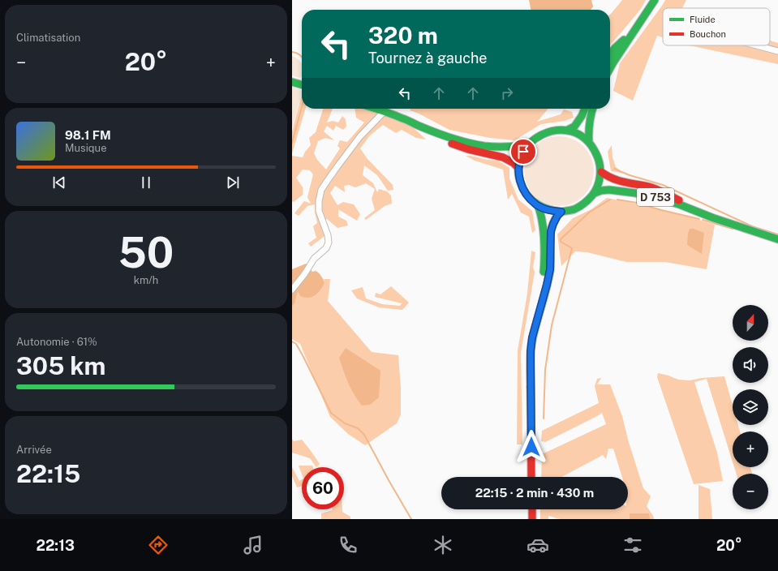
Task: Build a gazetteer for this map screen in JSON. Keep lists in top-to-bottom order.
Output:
{
  "streets": {
    "main road": ["D 753"]
  },
  "legend": ["Fluide", "Bouchon"],
  "north": "top",
  "page": {
    "tile": [
      "Climatisation",
      ["50", "km/h"],
      ["Autonomie · 61%", "305 km"],
      ["Arrivée", "22:15"]
    ],
    "turn": ["320 m", "Tournez à gauche"],
    "heat": ["−", "20°", "+"],
    "song": ["98.1 FM", "Musique"],
    "map_buttons": ["+", "−"],
    "limit": "60",
    "trip": "22:15 · 2 min · 430 m",
    "tabs": ["22:13", "20°"]
  }
}
